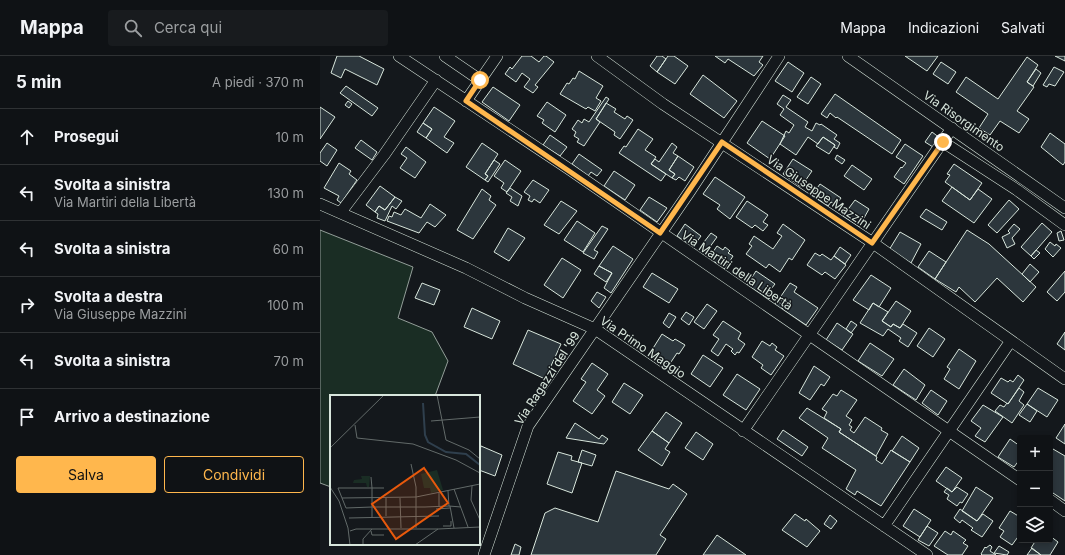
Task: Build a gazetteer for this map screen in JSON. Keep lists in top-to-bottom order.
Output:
{
  "streets": {
    "street": [
      "Via Risorgimento",
      "Via Giuseppe Mazzini",
      "Via Martiri della Libertà",
      "Via Primo Maggio",
      "Via Ragazzi del '99"
    ]
  },
  "crossings": [
    ["Via Giuseppe Mazzini", "Via Ragazzi del '99"],
    ["Via Martiri della Libertà", "Via Ragazzi del '99"],
    ["Via Primo Maggio", "Via Ragazzi del '99"]
  ],
  "page": {
    "header": "Mappa",
    "search": "Cerca qui",
    "nav": ["Mappa", "Indicazioni", "Salvati"],
    "heading": ["5 min", "A piedi · 370 m"],
    "list": [
      ["Prosegui", "10 m"],
      ["Svolta a sinistra", "Via Martiri della Libertà", "130 m"],
      ["Svolta a sinistra", "60 m"],
      ["Svolta a destra", "Via Giuseppe Mazzini", "100 m"],
      ["Svolta a sinistra", "70 m"],
      "Arrivo a destinazione"
    ],
    "map_buttons": ["+", "−"],
    "buttons": ["Salva", "Condividi"]
  }
}
